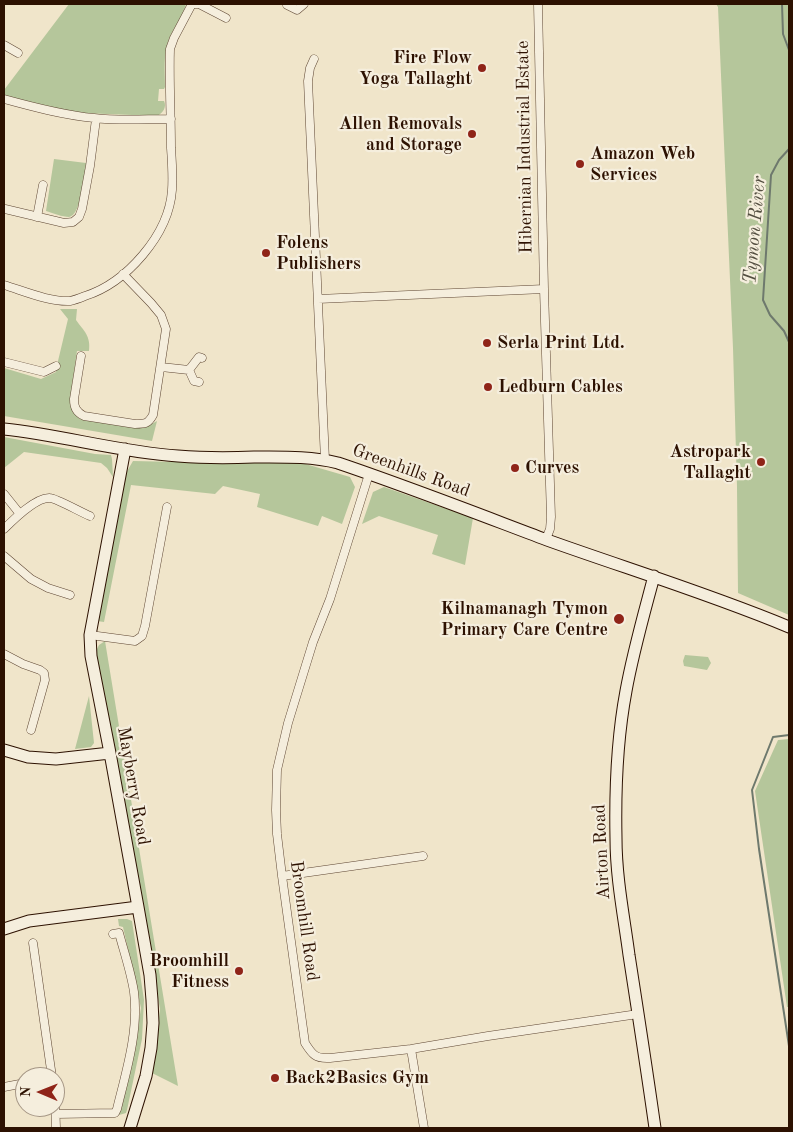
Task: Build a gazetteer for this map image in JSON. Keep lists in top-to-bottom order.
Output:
{
  "streets": {
    "street": [
      "Hibernian Industrial Estate",
      "Greenhills Road",
      "Mayberry Road",
      "Airton Road",
      "Broomhill Road"
    ]
  },
  "crossings": [
    ["Hibernian Industrial Estate", "Greenhills Road"],
    ["Greenhills Road", "Mayberry Road"],
    ["Greenhills Road", "Airton Road"],
    ["Greenhills Road", "Broomhill Road"],
    ["Airton Road", "Broomhill Road"]
  ],
  "water": ["Tymon River"],
  "places": [
    "Fire Flow Yoga Tallaght",
    "Allen Removals and Storage",
    "Amazon Web Services",
    "Folens Publishers",
    "Serla Print Ltd.",
    "Ledburn Cables",
    "Astropark Tallaght",
    "Curves",
    "Kilnamanagh Tymon Primary Care Centre",
    "Broomhill Fitness",
    "Back2Basics Gym"
  ],
  "north": "left"
}
